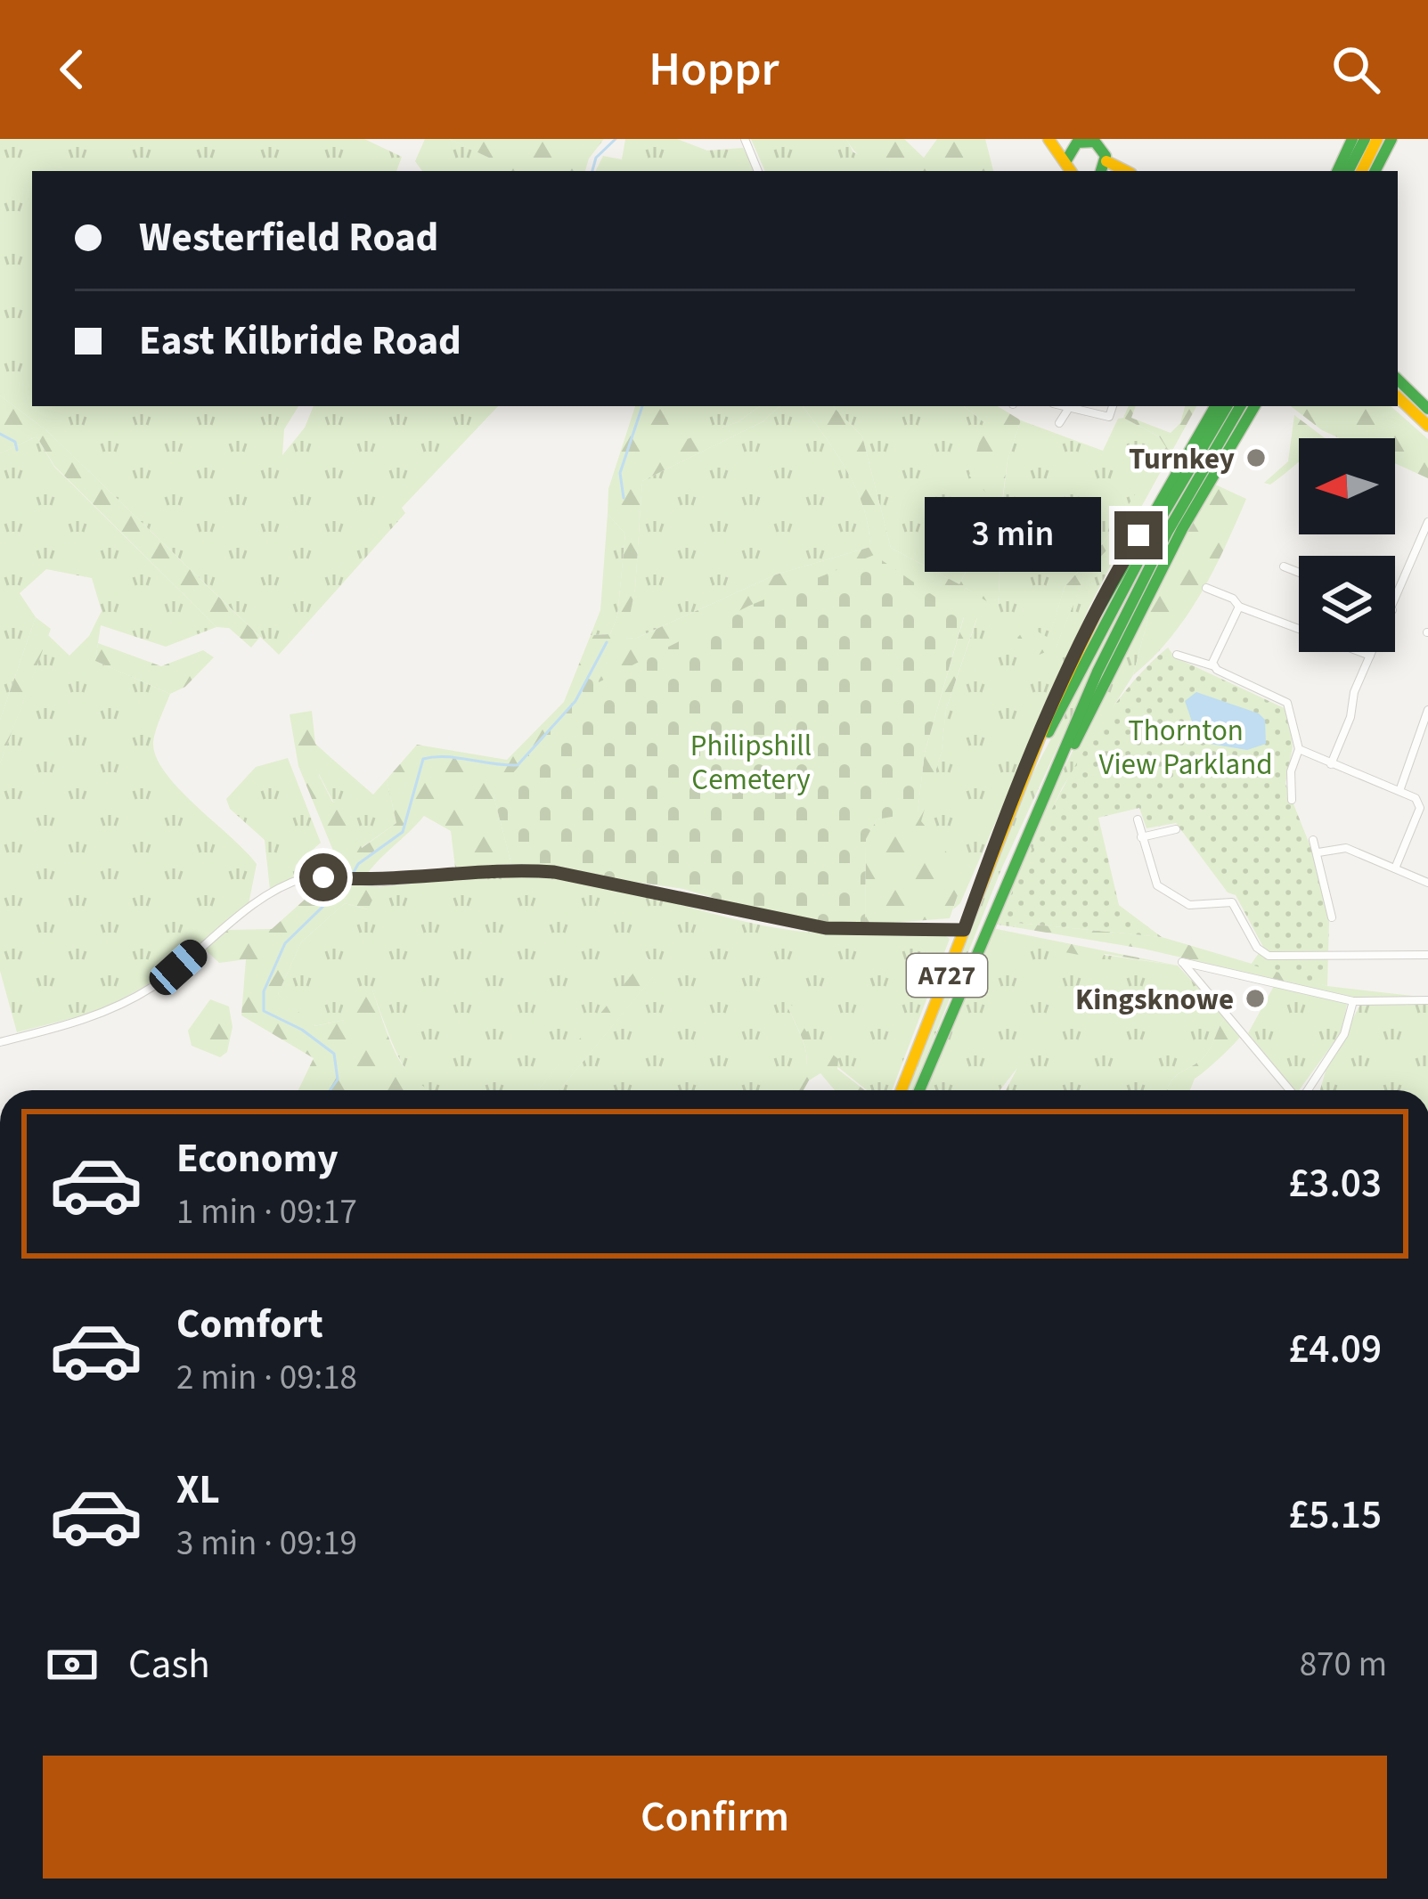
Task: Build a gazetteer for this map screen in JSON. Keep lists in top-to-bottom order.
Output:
{
  "streets": {
    "main road": ["A727"]
  },
  "parks": ["Thornton View Parkland", "Philipshill Cemetery"],
  "places": ["Turnkey", "Kingsknowe"],
  "north": "left",
  "page": {
    "header": "Hoppr",
    "banner": ["Westerfield Road", "East Kilbride Road"],
    "bubble": "3 min",
    "list": [
      {
        "name": "Economy",
        "note": "1 min · 09:17",
        "value": "£3.03"
      },
      {
        "name": "Comfort",
        "note": "2 min · 09:18",
        "value": "£4.09"
      },
      {
        "name": "XL",
        "note": "3 min · 09:19",
        "value": "£5.15"
      }
    ],
    "pay": ["Cash", "870 m"],
    "buttons": "Confirm"
  }
}
